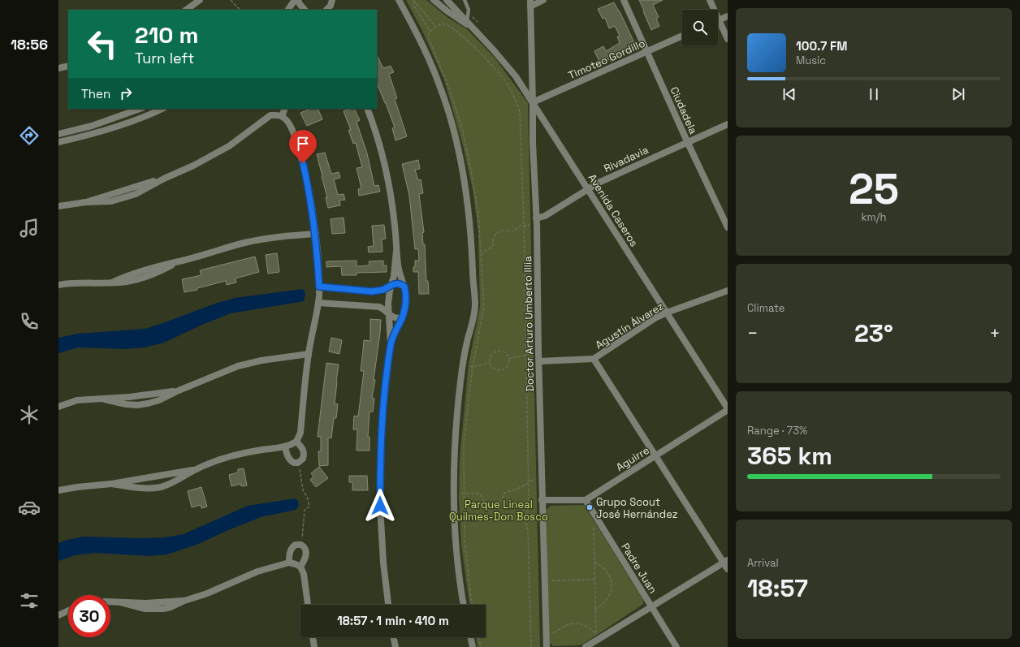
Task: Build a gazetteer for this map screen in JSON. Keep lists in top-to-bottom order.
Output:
{
  "streets": {
    "street": [
      "Timoteo Gordillo",
      "Ciudadela",
      "Rivadavia",
      "Avenida Caseros",
      "Doctor Arturo Umberto Illia",
      "Agustín Álvarez",
      "Aguirre",
      "Padre Juan"
    ]
  },
  "crossings": [
    ["Timoteo Gordillo", "Ciudadela"],
    ["Timoteo Gordillo", "Avenida Caseros"],
    ["Timoteo Gordillo", "Doctor Arturo Umberto Illia"],
    ["Ciudadela", "Rivadavia"],
    ["Rivadavia", "Avenida Caseros"],
    ["Rivadavia", "Doctor Arturo Umberto Illia"],
    ["Avenida Caseros", "Doctor Arturo Umberto Illia"],
    ["Avenida Caseros", "Agustín Álvarez"],
    ["Avenida Caseros", "Aguirre"],
    ["Doctor Arturo Umberto Illia", "Agustín Álvarez"],
    ["Aguirre", "Padre Juan"]
  ],
  "parks": ["Parque Lineal Quilmes-Don Bosco"],
  "places": ["Grupo Scout José Hernández"],
  "page": {
    "tabs": "18:56",
    "turn": ["210 m", "Turn left"],
    "song": ["100.7 FM", "Music"],
    "then": "Then",
    "tile": [
      ["25", "km/h"],
      "Climate",
      ["Range · 73%", "365 km"],
      ["Arrival", "18:57"]
    ],
    "heat": ["−", "23°", "+"],
    "limit": "30",
    "trip": "18:57 · 1 min · 410 m"
  }
}
